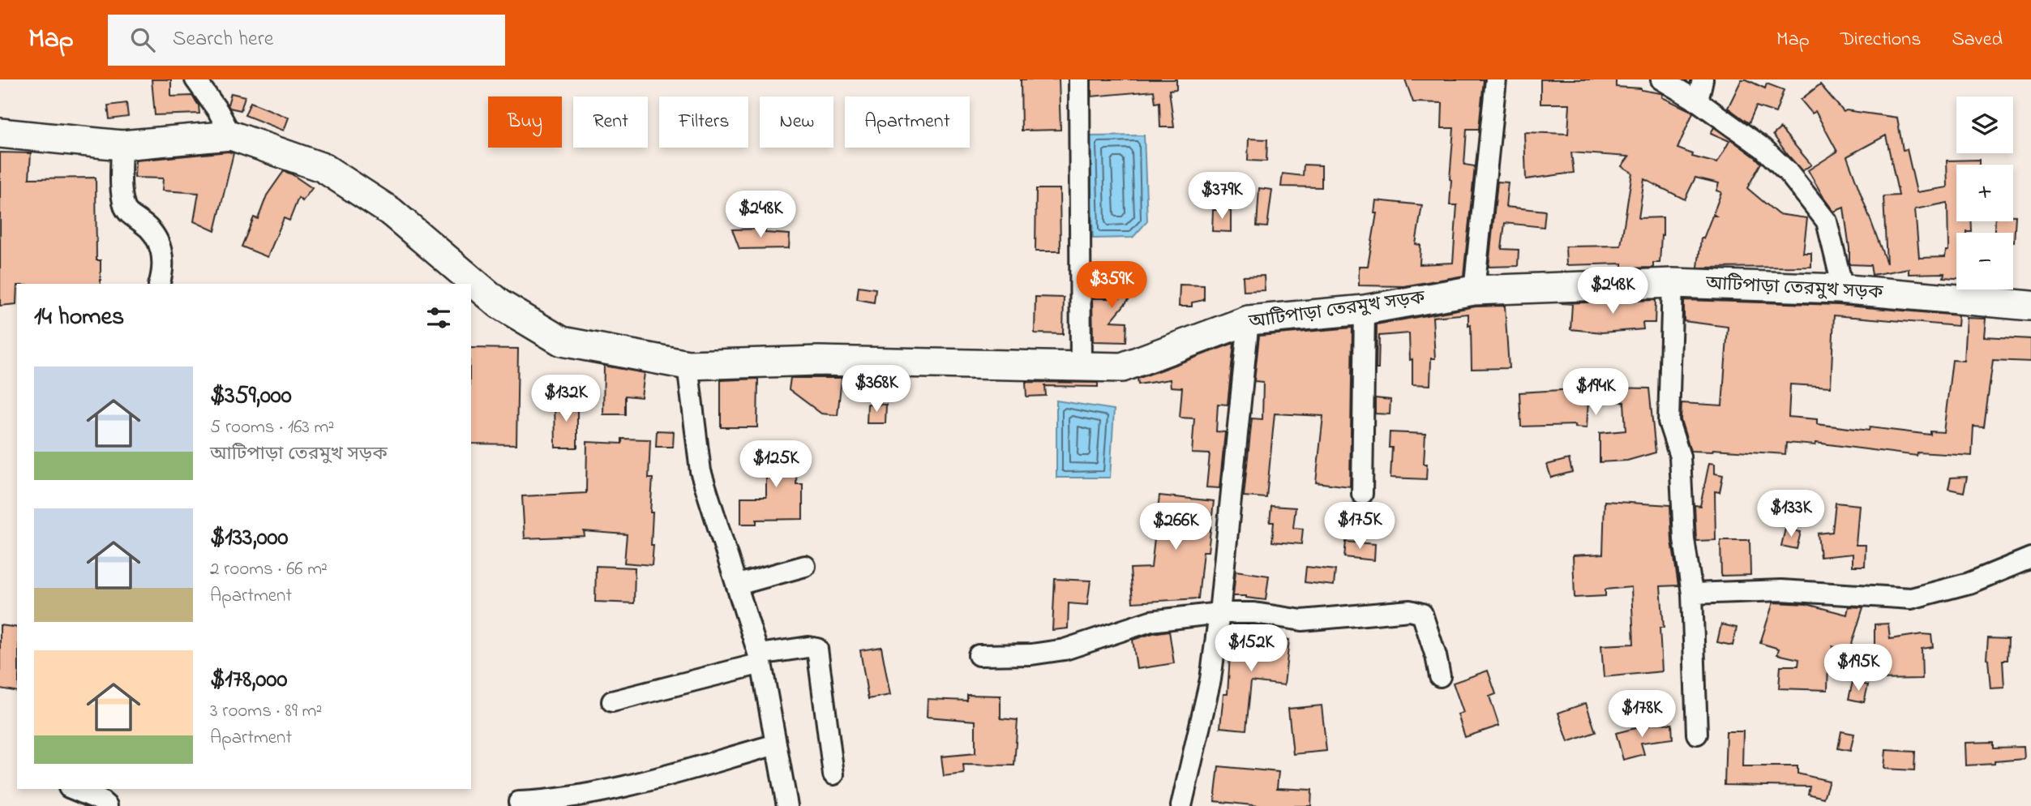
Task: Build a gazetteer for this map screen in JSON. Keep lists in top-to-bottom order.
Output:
{
  "streets": {
    "main road": ["আটিপাড়া তেরমুখ সড়ক"]
  },
  "page": {
    "header": "Map",
    "search": "Search here",
    "nav": ["Map", "Directions", "Saved"],
    "map_buttons": ["+", "−"],
    "chip": [
      "Buy",
      "Rent",
      "Filters",
      "New",
      "Apartment"
    ],
    "price": [
      "$379K",
      "$248K",
      "$359K",
      "$248K",
      "$368K",
      "$194K",
      "$132K",
      "$125K",
      "$133K",
      "$175K",
      "$266K",
      "$152K",
      "$195K",
      "$178K"
    ],
    "heading": "14 homes",
    "list": [
      {
        "name": "$359,000",
        "note": "5 rooms · 163 m² · আটিপাড়া তেরমুখ সড়ক"
      },
      {
        "name": "$133,000",
        "note": "2 rooms · 66 m² · Apartment"
      },
      {
        "name": "$178,000",
        "note": "3 rooms · 89 m² · Apartment"
      }
    ]
  }
}
